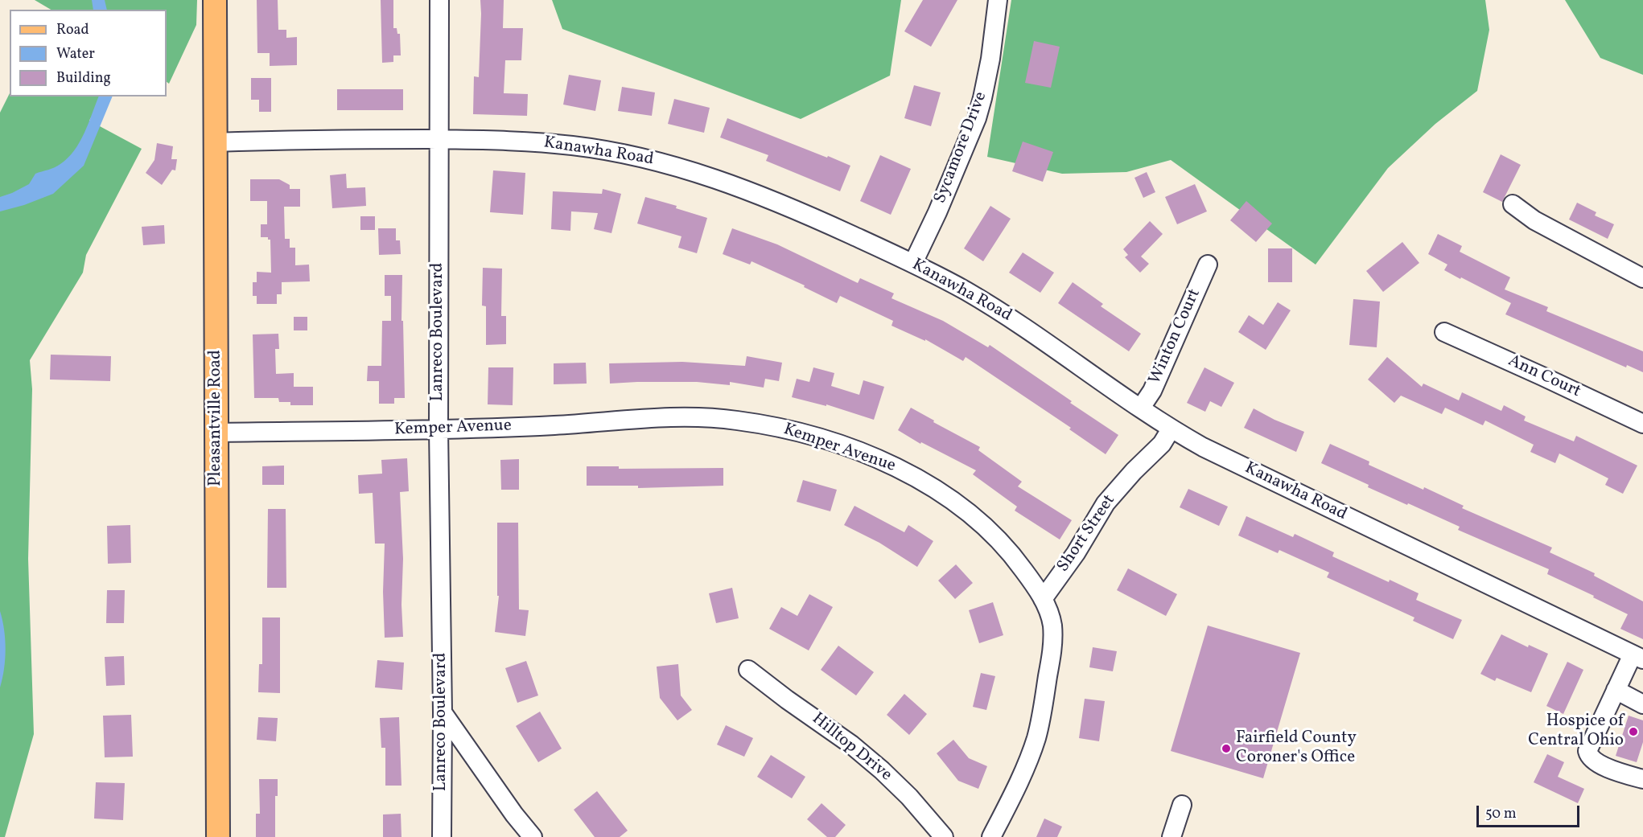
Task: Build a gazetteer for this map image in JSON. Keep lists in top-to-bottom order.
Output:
{
  "streets": {
    "main road": ["Pleasantville Road"],
    "street": [
      "Sycamore Drive",
      "Kanawha Road",
      "Lanreco Boulevard",
      "Winton Court",
      "Ann Court",
      "Kemper Avenue",
      "Short Street",
      "Hilltop Drive"
    ]
  },
  "crossings": [
    ["Sycamore Drive", "Kanawha Road"],
    ["Kanawha Road", "Lanreco Boulevard"],
    ["Kanawha Road", "Winton Court"],
    ["Kanawha Road", "Pleasantville Road"],
    ["Kanawha Road", "Short Street"],
    ["Lanreco Boulevard", "Kemper Avenue"],
    ["Pleasantville Road", "Kemper Avenue"],
    ["Kemper Avenue", "Short Street"]
  ],
  "places": ["Hospice of Central Ohio", "Fairfield County Coroner's Office"],
  "legend": ["Road", "Water", "Building"],
  "scale_bar": "50 m"
}
